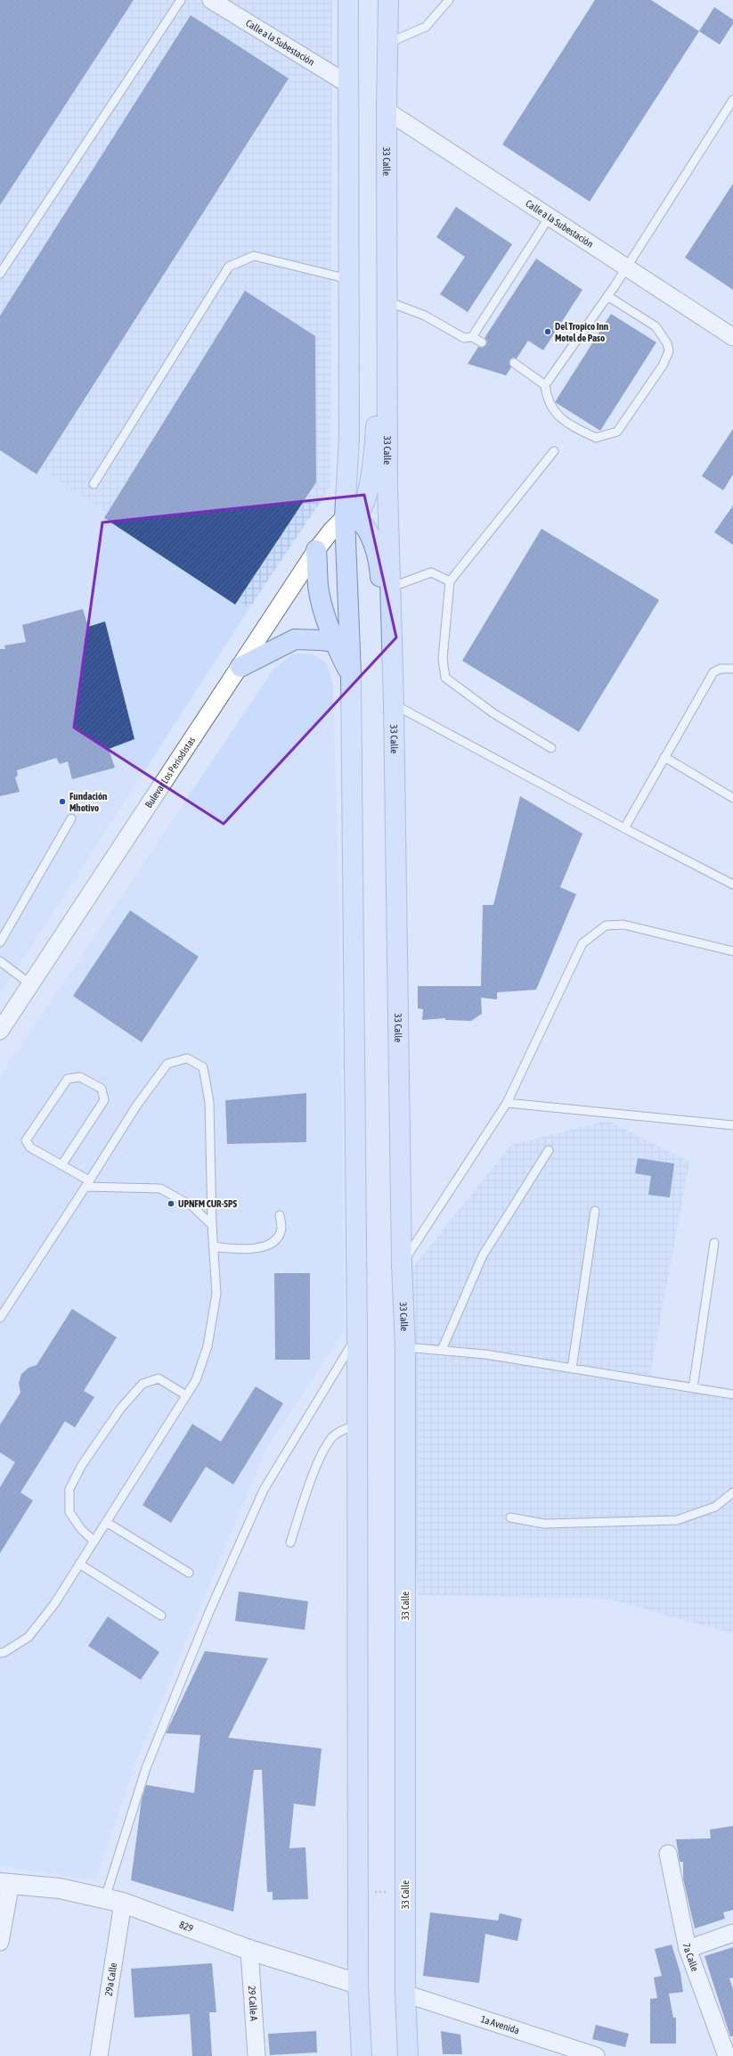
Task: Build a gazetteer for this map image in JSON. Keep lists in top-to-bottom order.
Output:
{
  "streets": {
    "main road": ["33 Calle"],
    "street": [
      "Calle a la Subestación",
      "Bulevar Los Periodistas",
      "829",
      "7a Calle",
      "29a Calle",
      "29 Calle A",
      "1a Avenida"
    ]
  },
  "crossings": [
    ["Calle a la Subestación", "33 Calle"],
    ["33 Calle", "1a Avenida"],
    ["829", "29a Calle"],
    ["829", "29 Calle A"]
  ],
  "places": ["Del Tropico Inn Motel de Paso", "Fundación Mhotivo", "UPNFM CUR-SPS"]
}
